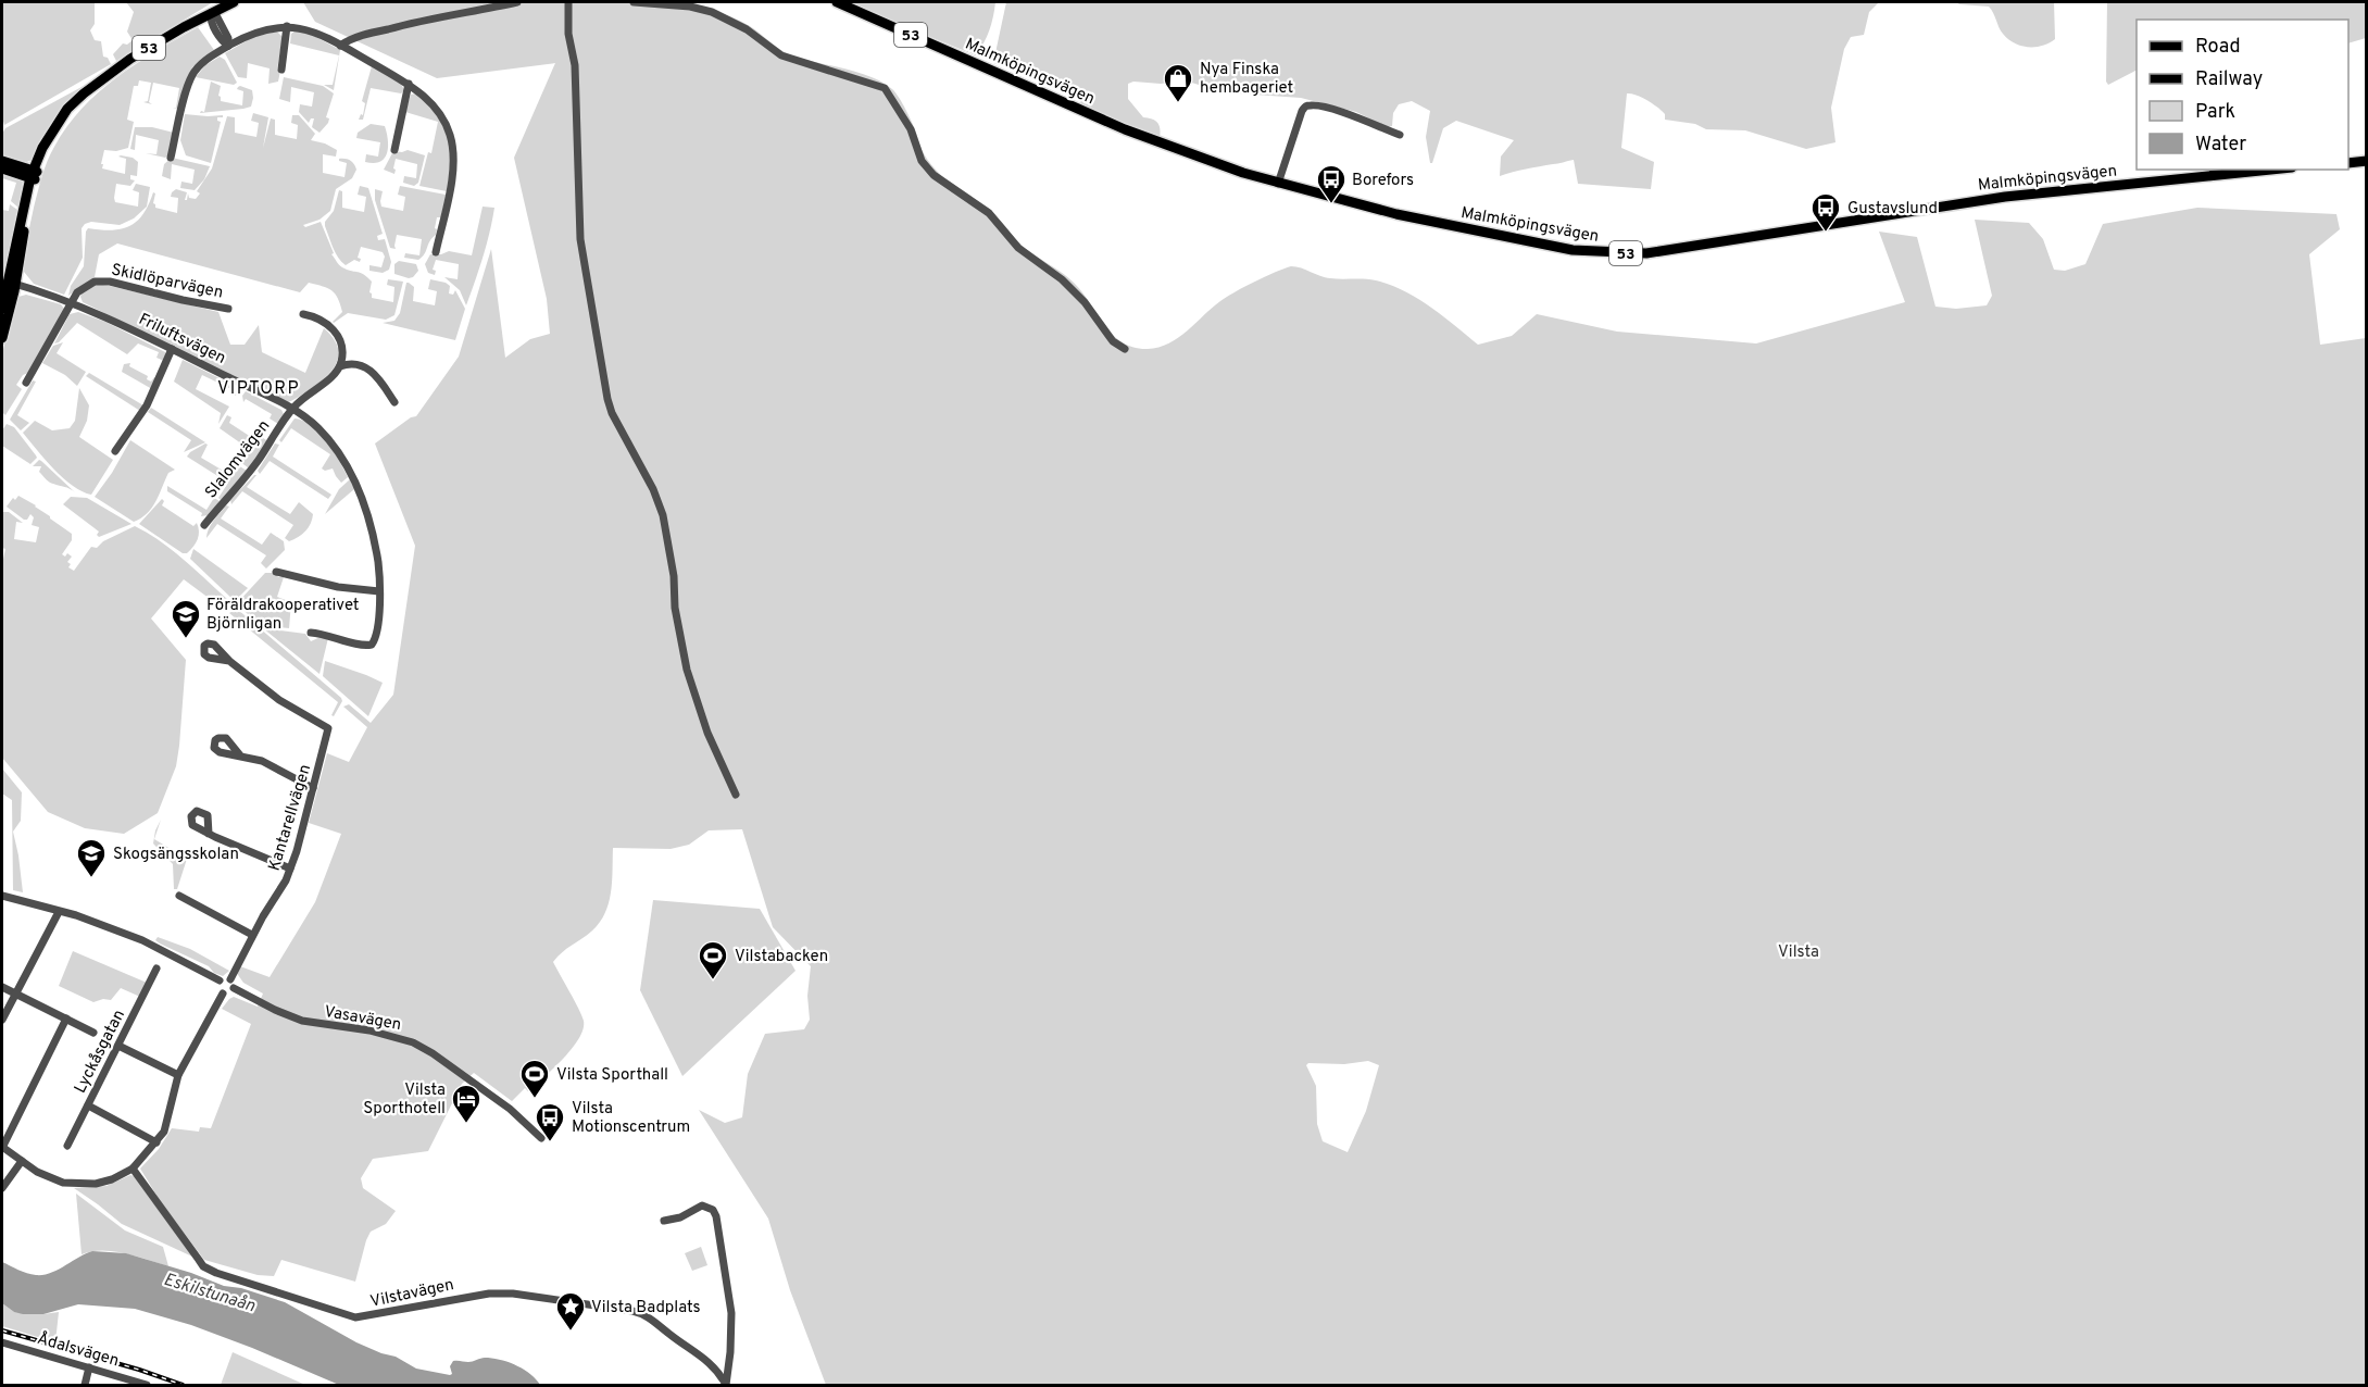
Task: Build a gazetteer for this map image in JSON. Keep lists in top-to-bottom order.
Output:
{
  "streets": {
    "main road": ["53", "Malmköpingsvägen"],
    "street": [
      "Skidlöparvägen",
      "Friluftsvägen",
      "Slalomvägen",
      "Kantarellvägen",
      "Vasavägen",
      "Lyckåsgatan",
      "Vilstavägen",
      "Ådalsvägen"
    ]
  },
  "crossings": [
    ["Skidlöparvägen", "Friluftsvägen"],
    ["Friluftsvägen", "Slalomvägen"],
    ["Kantarellvägen", "Vasavägen"]
  ],
  "districts": ["VIPTORP"],
  "water": ["Eskilstunaån"],
  "parks": ["Vilsta"],
  "places": {
    "shop": ["Nya Finska hembageriet"],
    "bus stop": ["Borefors", "Gustavslund", "Vilsta Motionscentrum"],
    "school or university": ["Föräldrakooperativet Björnligan", "Skogsängsskolan"],
    "sports": ["Vilstabacken", "Vilsta Sporthall"],
    "hotel": ["Vilsta Sporthotell"],
    "place": ["Vilsta Badplats"]
  },
  "legend": [
    "Road",
    "Railway",
    "Park",
    "Water"
  ]
}
